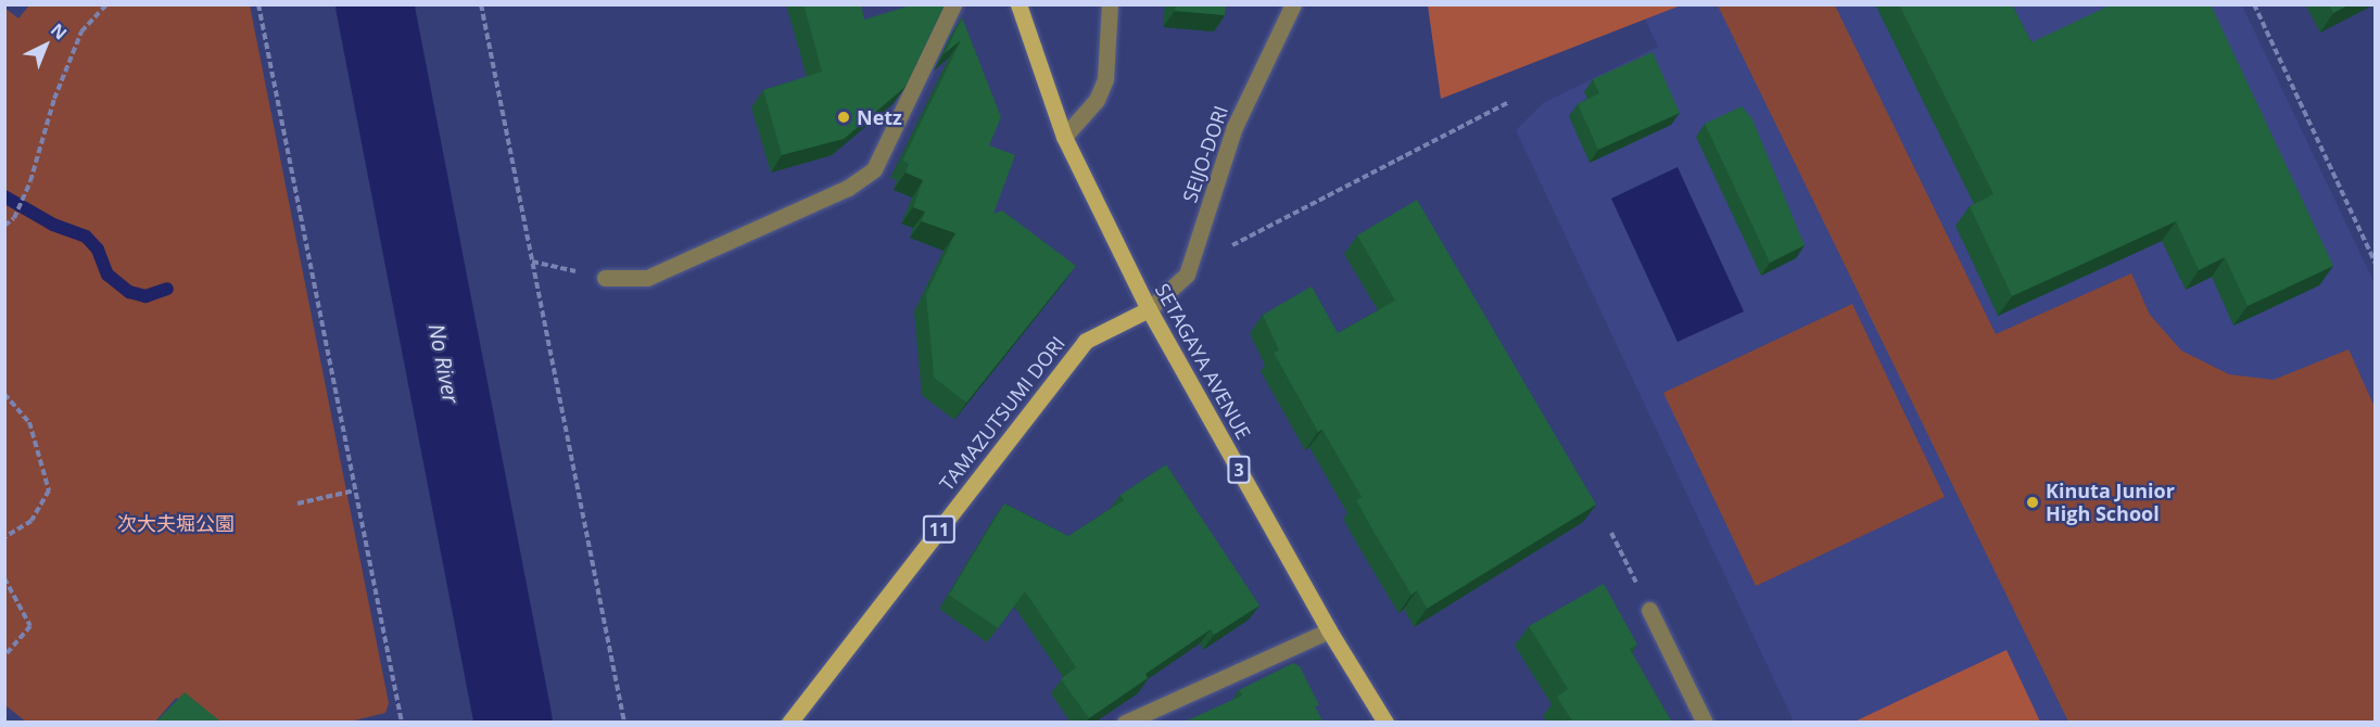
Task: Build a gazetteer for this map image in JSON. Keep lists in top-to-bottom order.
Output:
{
  "streets": {
    "main road": [
      "SETAGAYA AVENUE",
      "TAMAZUTSUMI DORI",
      "3",
      "11"
    ],
    "street": ["SEIJO-DORI"]
  },
  "crossings": [
    ["SEIJO-DORI", "SETAGAYA AVENUE"],
    ["SEIJO-DORI", "TAMAZUTSUMI DORI"],
    ["SETAGAYA AVENUE", "TAMAZUTSUMI DORI"]
  ],
  "water": ["No River"],
  "parks": ["次大夫堀公園"],
  "places": ["Netz", "Kinuta Junior High School"],
  "north": "top right"
}
